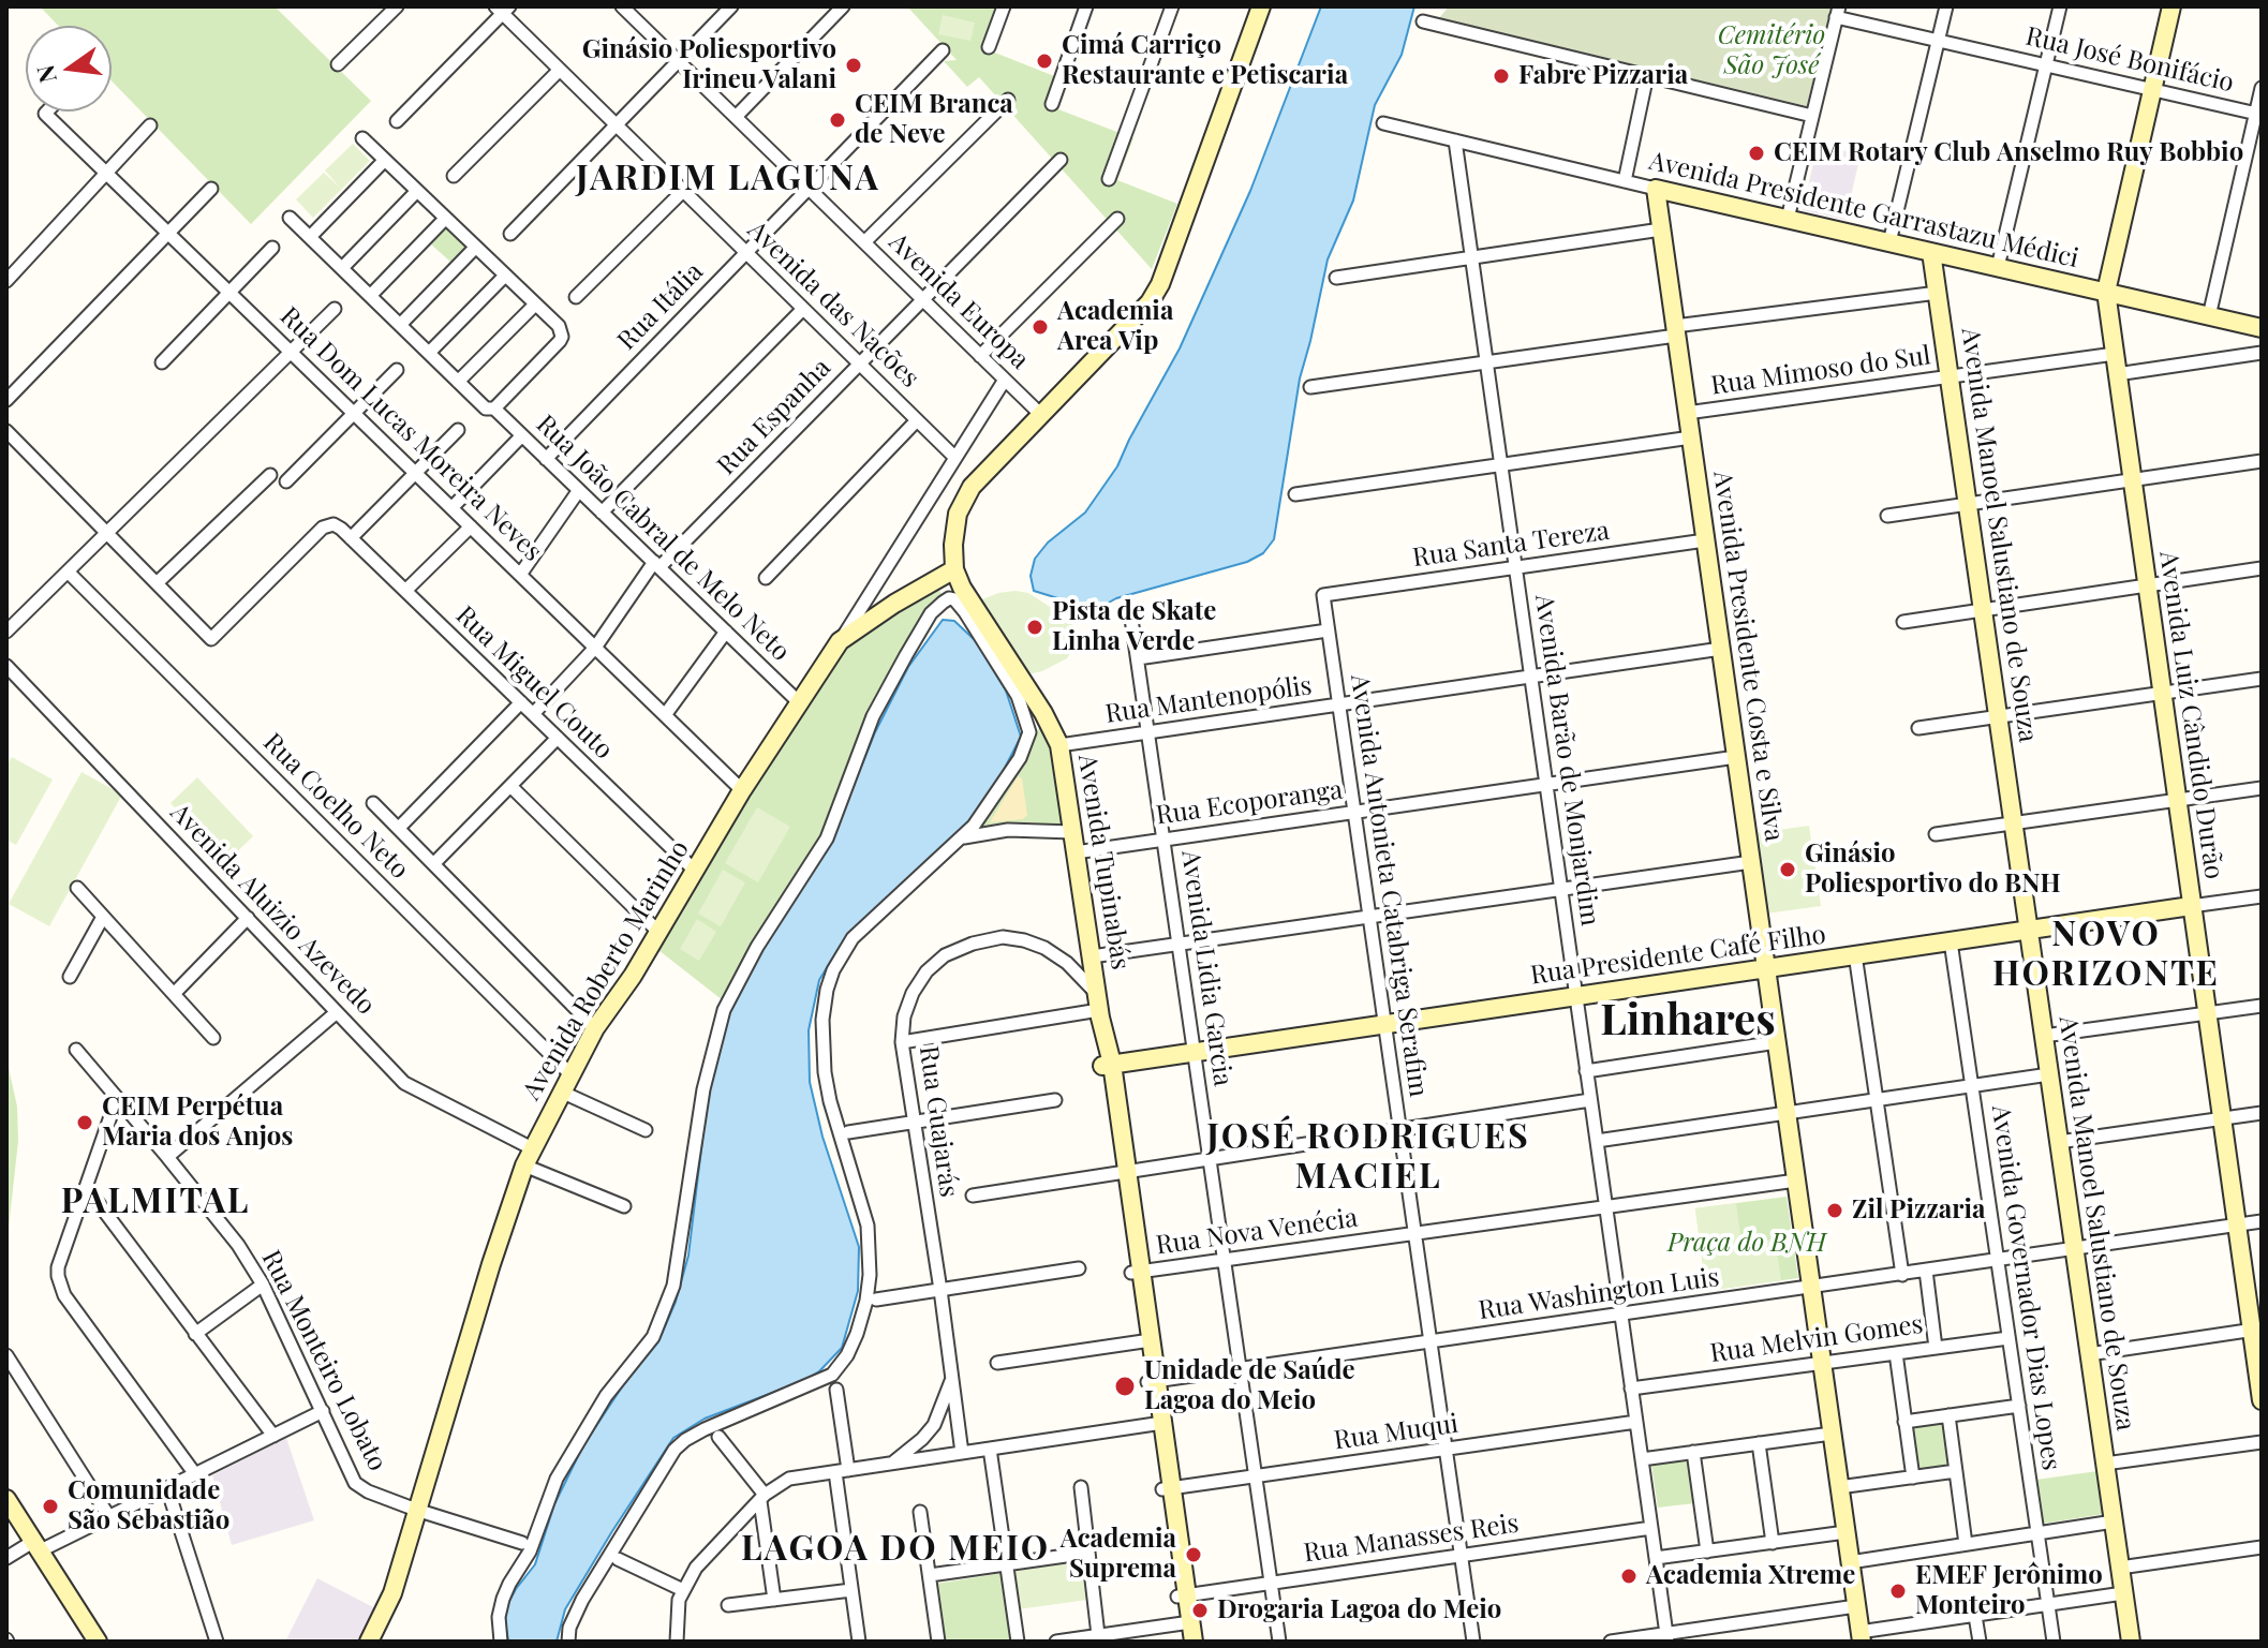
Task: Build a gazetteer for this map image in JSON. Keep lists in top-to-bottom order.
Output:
{
  "streets": {
    "main road": [
      "Avenida Presidente Garrastazu Médici",
      "Avenida Manoel Salustiano de Souza",
      "Avenida Presidente Costa e Silva",
      "Avenida Luiz Cândido Durão",
      "Avenida Tupinabás",
      "Rua Presidente Café Filho",
      "Avenida Roberto Marinho"
    ],
    "street": [
      "Rua José Bonifácio",
      "Avenida Europa",
      "Avenida das Nacões",
      "Rua Itália",
      "Rua Mimoso do Sul",
      "Rua Espanha",
      "Rua Dom Lucas Moreira Neves",
      "Rua João Cabral de Melo Neto",
      "Rua Santa Tereza",
      "Rua Miguel Couto",
      "Rua Mantenopólis",
      "Avenida Barão de Monjardim",
      "Rua Ecoporanga",
      "Rua Coelho Neto",
      "Avenida Antonieta Catabriga Serafim",
      "Avenida Aluizio Azevedo",
      "Avenida Lidia Garcia",
      "Rua Guajarás",
      "Rua Nova Venécia",
      "Avenida Governador Dias Lopes",
      "Rua Washington Luis",
      "Rua Melvin Gomes",
      "Rua Monteiro Lobato",
      "Rua Muqui",
      "Rua Manasses Reis"
    ]
  },
  "crossings": [
    ["Avenida Presidente Garrastazu Médici", "Avenida Manoel Salustiano de Souza"],
    ["Avenida Presidente Garrastazu Médici", "Avenida Presidente Costa e Silva"],
    ["Avenida Presidente Garrastazu Médici", "Avenida Luiz Cândido Durão"],
    ["Avenida Presidente Garrastazu Médici", "Avenida Barão de Monjardim"],
    ["Avenida Europa", "Rua Itália"],
    ["Avenida Europa", "Rua Espanha"],
    ["Avenida Europa", "Avenida Tupinabás"],
    ["Avenida Europa", "Avenida Roberto Marinho"],
    ["Avenida das Nacões", "Rua Itália"],
    ["Avenida das Nacões", "Rua Espanha"],
    ["Avenida das Nacões", "Avenida Roberto Marinho"],
    ["Rua Itália", "Rua João Cabral de Melo Neto"],
    ["Rua Mimoso do Sul", "Avenida Manoel Salustiano de Souza"],
    ["Rua Mimoso do Sul", "Avenida Presidente Costa e Silva"],
    ["Rua Mimoso do Sul", "Avenida Luiz Cândido Durão"],
    ["Rua Espanha", "Rua Dom Lucas Moreira Neves"],
    ["Rua Espanha", "Rua João Cabral de Melo Neto"],
    ["Rua Espanha", "Rua Miguel Couto"],
    ["Rua Dom Lucas Moreira Neves", "Avenida Roberto Marinho"],
    ["Avenida Manoel Salustiano de Souza", "Rua Presidente Café Filho"],
    ["Avenida Manoel Salustiano de Souza", "Rua Washington Luis"],
    ["Rua João Cabral de Melo Neto", "Avenida Roberto Marinho"],
    ["Rua Santa Tereza", "Avenida Presidente Costa e Silva"],
    ["Rua Santa Tereza", "Avenida Barão de Monjardim"],
    ["Rua Santa Tereza", "Avenida Antonieta Catabriga Serafim"],
    ["Avenida Presidente Costa e Silva", "Rua Mantenopólis"],
    ["Avenida Presidente Costa e Silva", "Rua Ecoporanga"],
    ["Avenida Presidente Costa e Silva", "Rua Presidente Café Filho"],
    ["Avenida Presidente Costa e Silva", "Rua Nova Venécia"],
    ["Avenida Presidente Costa e Silva", "Rua Washington Luis"],
    ["Avenida Presidente Costa e Silva", "Rua Melvin Gomes"],
    ["Rua Miguel Couto", "Avenida Roberto Marinho"],
    ["Rua Mantenopólis", "Avenida Barão de Monjardim"],
    ["Rua Mantenopólis", "Avenida Tupinabás"],
    ["Rua Mantenopólis", "Avenida Antonieta Catabriga Serafim"],
    ["Rua Mantenopólis", "Avenida Lidia Garcia"],
    ["Avenida Luiz Cândido Durão", "Rua Presidente Café Filho"],
    ["Avenida Luiz Cândido Durão", "Rua Washington Luis"],
    ["Avenida Barão de Monjardim", "Rua Ecoporanga"],
    ["Avenida Barão de Monjardim", "Rua Presidente Café Filho"],
    ["Avenida Barão de Monjardim", "Rua Nova Venécia"],
    ["Avenida Barão de Monjardim", "Rua Washington Luis"],
    ["Avenida Barão de Monjardim", "Rua Melvin Gomes"],
    ["Avenida Barão de Monjardim", "Rua Muqui"],
    ["Avenida Barão de Monjardim", "Rua Manasses Reis"],
    ["Rua Ecoporanga", "Avenida Tupinabás"],
    ["Rua Ecoporanga", "Avenida Antonieta Catabriga Serafim"],
    ["Rua Ecoporanga", "Avenida Lidia Garcia"],
    ["Rua Coelho Neto", "Avenida Roberto Marinho"],
    ["Avenida Tupinabás", "Rua Presidente Café Filho"],
    ["Avenida Tupinabás", "Rua Guajarás"],
    ["Avenida Tupinabás", "Rua Nova Venécia"],
    ["Avenida Tupinabás", "Rua Washington Luis"],
    ["Avenida Tupinabás", "Rua Muqui"],
    ["Avenida Tupinabás", "Rua Manasses Reis"],
    ["Avenida Antonieta Catabriga Serafim", "Rua Presidente Café Filho"],
    ["Avenida Antonieta Catabriga Serafim", "Rua Nova Venécia"],
    ["Avenida Antonieta Catabriga Serafim", "Rua Washington Luis"],
    ["Avenida Antonieta Catabriga Serafim", "Rua Muqui"],
    ["Avenida Antonieta Catabriga Serafim", "Rua Manasses Reis"],
    ["Avenida Aluizio Azevedo", "Avenida Roberto Marinho"],
    ["Rua Presidente Café Filho", "Avenida Lidia Garcia"],
    ["Rua Presidente Café Filho", "Avenida Governador Dias Lopes"],
    ["Avenida Lidia Garcia", "Rua Nova Venécia"],
    ["Avenida Lidia Garcia", "Rua Washington Luis"],
    ["Avenida Lidia Garcia", "Rua Muqui"],
    ["Avenida Lidia Garcia", "Rua Manasses Reis"],
    ["Avenida Roberto Marinho", "Rua Monteiro Lobato"],
    ["Avenida Governador Dias Lopes", "Rua Washington Luis"],
    ["Avenida Governador Dias Lopes", "Rua Melvin Gomes"]
  ],
  "districts": [
    "JARDIM LAGUNA",
    "NOVO HORIZONTE",
    "Linhares",
    "JOSÉ RODRIGUES MACIEL",
    "PALMITAL",
    "LAGOA DO MEIO"
  ],
  "parks": ["Cemitério São José", "Praça do BNH"],
  "places": [
    "Cimá Carriço Restaurante e Petiscaria",
    "Ginásio Poliesportivo Irineu Valani",
    "Fabre Pizzaria",
    "CEIM Branca de Neve",
    "CEIM Rotary Club Anselmo Ruy Bobbio",
    "Academia Area Vip",
    "Pista de Skate Linha Verde",
    "Ginásio Poliesportivo do BNH",
    "CEIM Perpétua Maria dos Anjos",
    "Zil Pizzaria",
    "Unidade de Saúde Lagoa do Meio",
    "Comunidade São Sebastião",
    "Academia Suprema",
    "Academia Xtreme",
    "EMEF Jerônimo Monteiro",
    "Drogaria Lagoa do Meio"
  ],
  "north": "left"
}
